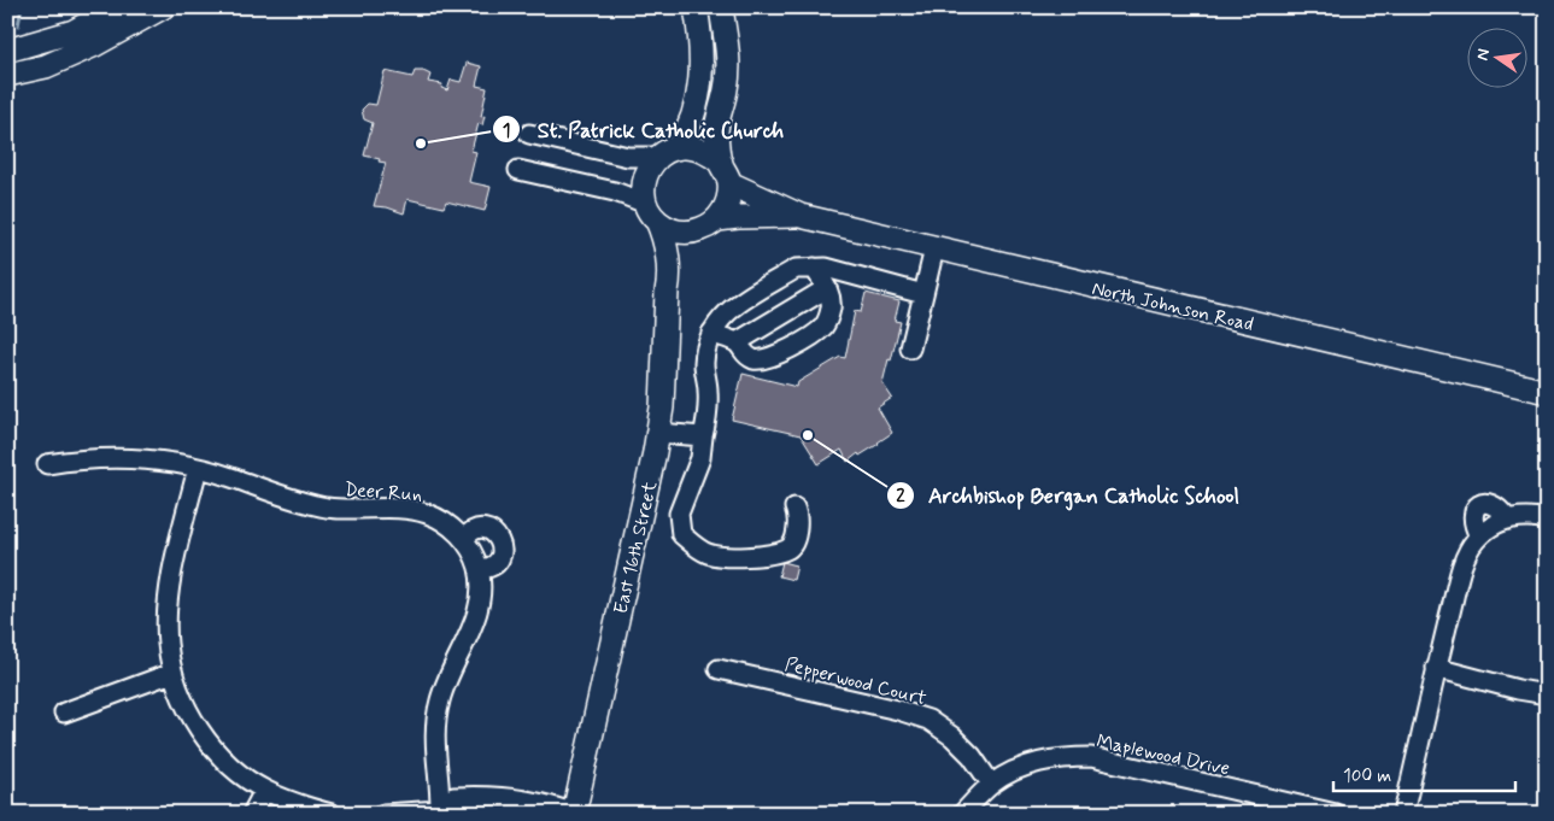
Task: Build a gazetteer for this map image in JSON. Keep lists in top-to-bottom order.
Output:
{
  "streets": {
    "main road": ["North Johnson Road", "East 16th Street"],
    "street": ["Deer Run", "Pepperwood Court", "Maplewood Drive"]
  },
  "crossings": [
    ["North Johnson Road", "East 16th Street"],
    ["Pepperwood Court", "Maplewood Drive"]
  ],
  "places": ["St. Patrick Catholic Church", "Archbishop Bergan Catholic School"],
  "scale_bar": "100 m",
  "north": "left"
}
